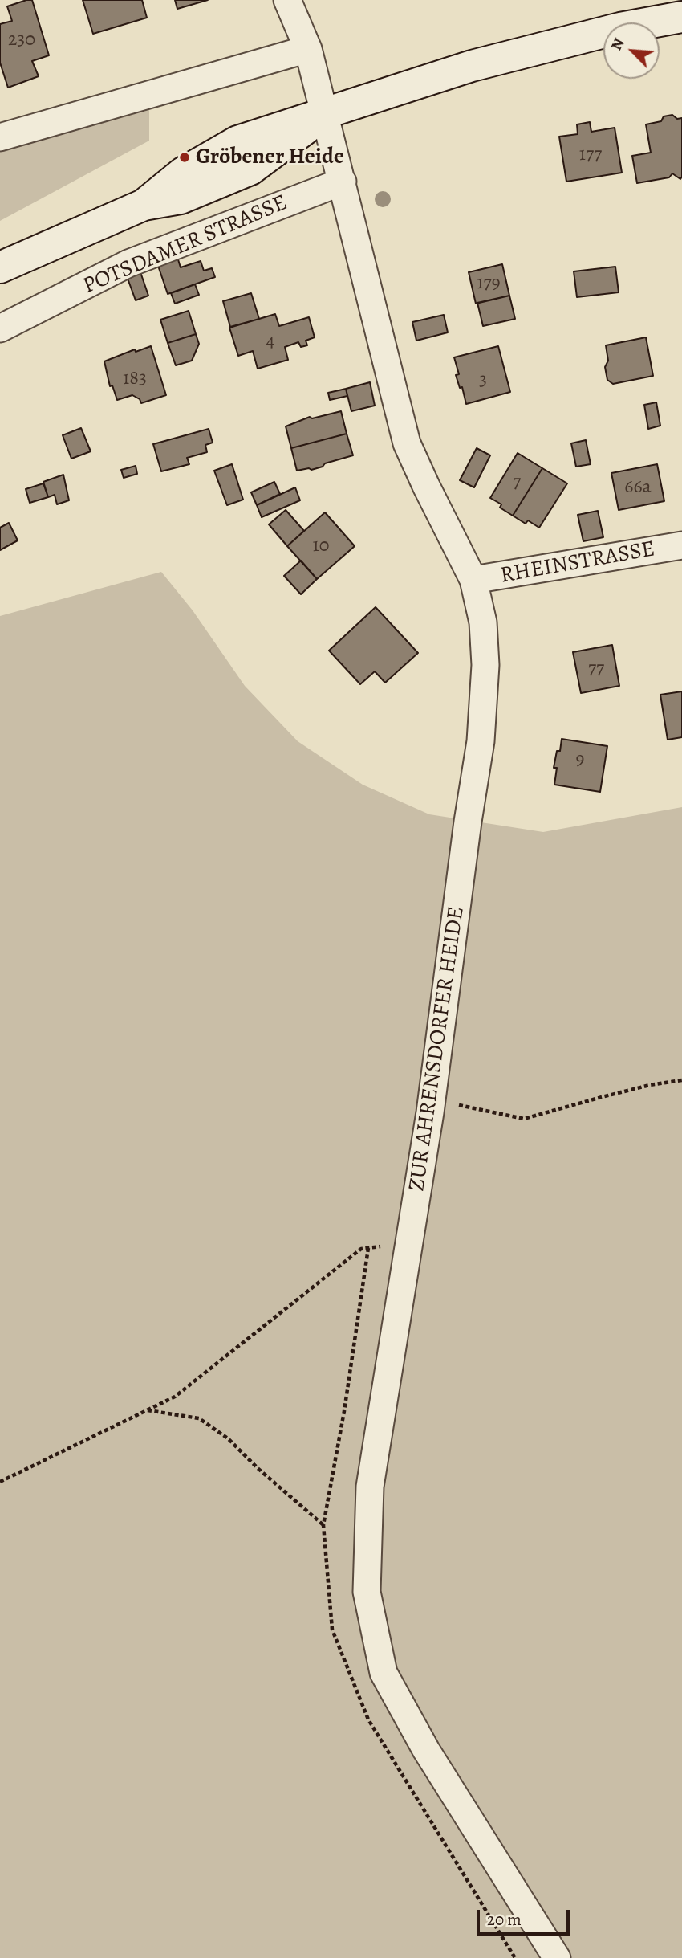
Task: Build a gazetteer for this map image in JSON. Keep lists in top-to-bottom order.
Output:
{
  "streets": {
    "street": ["POTSDAMER STRASSE", "RHEINSTRASSE", "ZUR AHRENSDORFER HEIDE"]
  },
  "crossings": [
    ["POTSDAMER STRASSE", "ZUR AHRENSDORFER HEIDE"],
    ["RHEINSTRASSE", "ZUR AHRENSDORFER HEIDE"]
  ],
  "places": ["Gröbener Heide"],
  "house_numbers": [
    "230",
    "177",
    "179",
    "4",
    "183",
    "3",
    "7",
    "66a",
    "10",
    "77",
    "9"
  ],
  "scale_bar": "20 m",
  "north": "top left"
}
